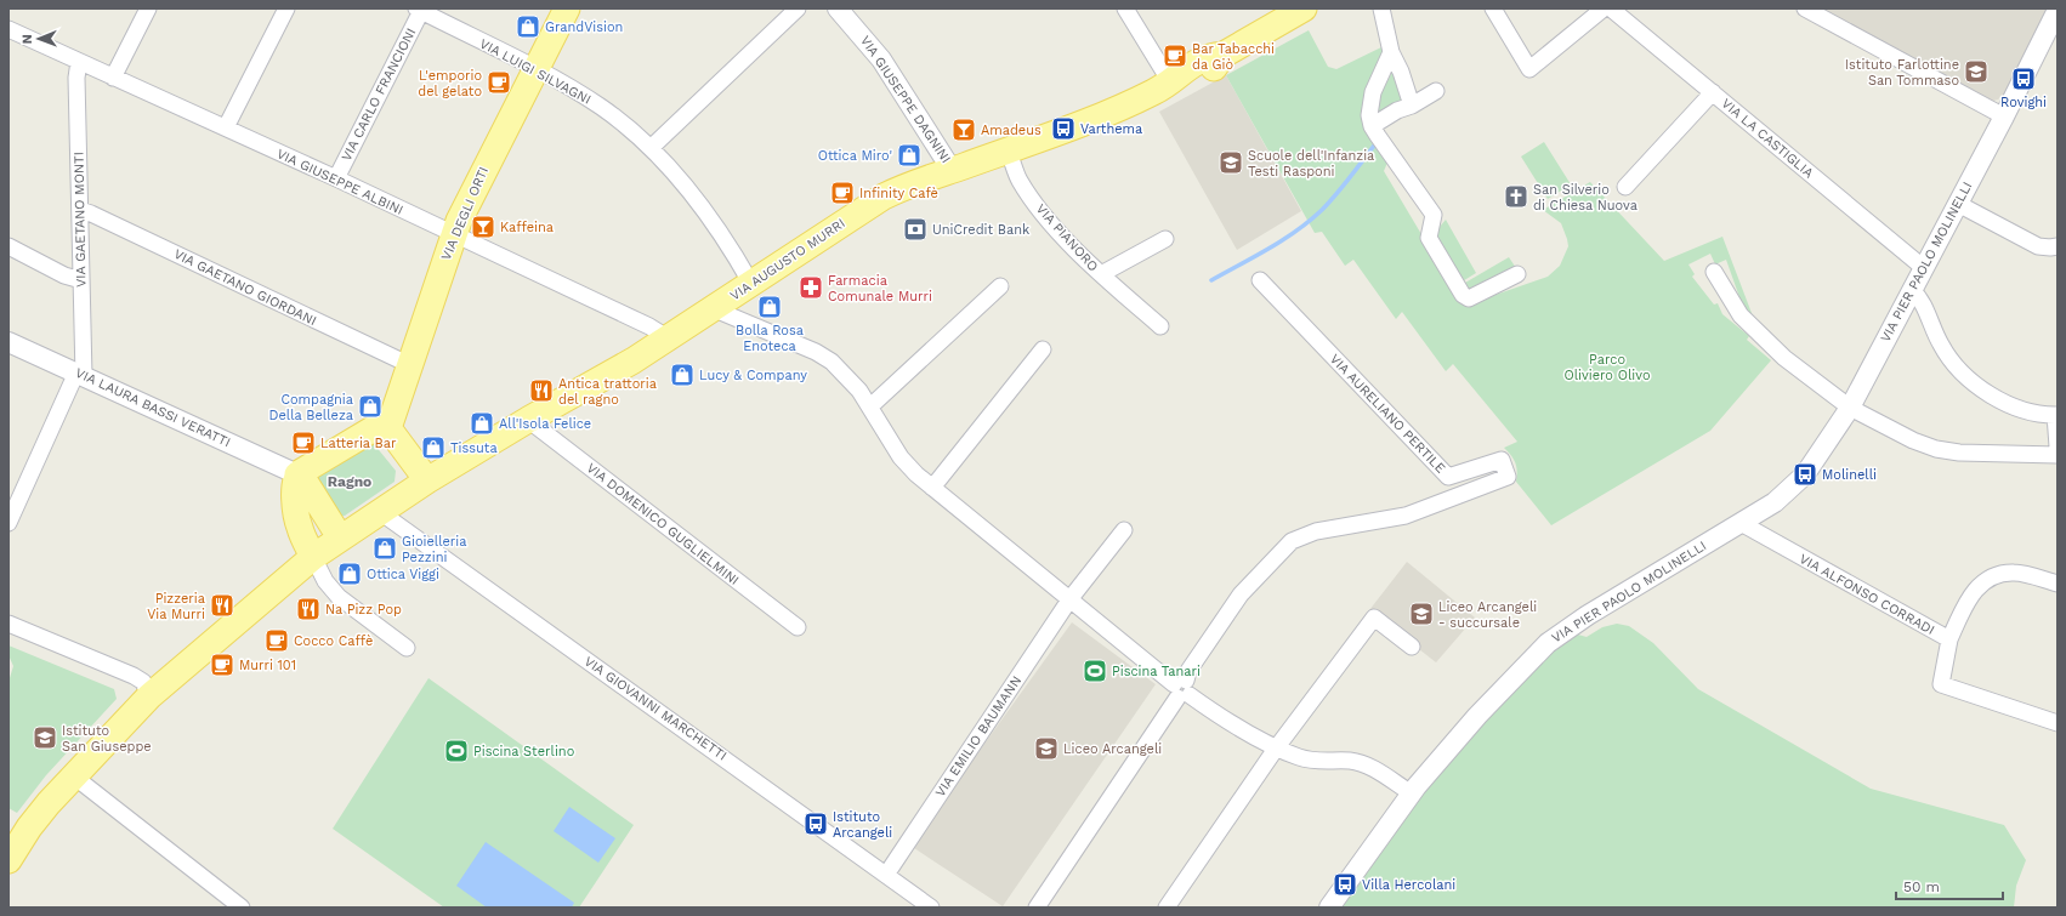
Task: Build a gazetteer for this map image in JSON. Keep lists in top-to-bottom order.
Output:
{
  "streets": {
    "main road": ["VIA DEGLI ORTI", "VIA AUGUSTO MURRI"],
    "street": [
      "VIA LUIGI SILVAGNI",
      "VIA CARLO FRANCIONI",
      "VIA GIUSEPPE DAGNINI",
      "VIA LA CASTIGLIA",
      "VIA GIUSEPPE ALBINI",
      "VIA GAETANO MONTI",
      "VIA PIANORO",
      "VIA PIER PAOLO MOLINELLI",
      "VIA GAETANO GIORDANI",
      "VIA LAURA BASSI VERATTI",
      "VIA AURELIANO PERTILE",
      "VIA DOMENICO GUGLIELMINI",
      "VIA ALFONSO CORRADI",
      "VIA GIOVANNI MARCHETTI",
      "VIA EMILIO BAUMANN"
    ]
  },
  "crossings": [
    ["VIA LUIGI SILVAGNI", "VIA CARLO FRANCIONI"],
    ["VIA LUIGI SILVAGNI", "VIA DEGLI ORTI"],
    ["VIA LUIGI SILVAGNI", "VIA AUGUSTO MURRI"],
    ["VIA CARLO FRANCIONI", "VIA GIUSEPPE ALBINI"],
    ["VIA GIUSEPPE DAGNINI", "VIA AUGUSTO MURRI"],
    ["VIA LA CASTIGLIA", "VIA PIER PAOLO MOLINELLI"],
    ["VIA GIUSEPPE ALBINI", "VIA DEGLI ORTI"],
    ["VIA GIUSEPPE ALBINI", "VIA GAETANO MONTI"],
    ["VIA GIUSEPPE ALBINI", "VIA AUGUSTO MURRI"],
    ["VIA DEGLI ORTI", "VIA GAETANO GIORDANI"],
    ["VIA GAETANO MONTI", "VIA GAETANO GIORDANI"],
    ["VIA GAETANO MONTI", "VIA LAURA BASSI VERATTI"],
    ["VIA PIANORO", "VIA AUGUSTO MURRI"],
    ["VIA AUGUSTO MURRI", "VIA DOMENICO GUGLIELMINI"],
    ["VIA AUGUSTO MURRI", "VIA GIOVANNI MARCHETTI"],
    ["VIA PIER PAOLO MOLINELLI", "VIA ALFONSO CORRADI"],
    ["VIA GIOVANNI MARCHETTI", "VIA EMILIO BAUMANN"]
  ],
  "districts": ["Ragno"],
  "parks": ["Parco Oliviero Olivo"],
  "places": {
    "shop": [
      "GrandVision",
      "Ottica Miro'",
      "Bolla Rosa Enoteca",
      "Lucy & Company",
      "Compagnia Della Belleza",
      "All'Isola Felice",
      "Tissuta",
      "Gioielleria Pezzini",
      "Ottica Viggi"
    ],
    "cafe": [
      "Bar Tabacchi da Giò",
      "L'emporio del gelato",
      "Infinity Cafè",
      "Latteria Bar",
      "Cocco Caffè",
      "Murri 101"
    ],
    "school or university": [
      "Istituto Farlottine San Tommaso",
      "Scuole dell'Infanzia Testi Rasponi",
      "Liceo Arcangeli - succursale",
      "Istituto San Giuseppe",
      "Liceo Arcangeli"
    ],
    "bus stop": [
      "Rovighi",
      "Varthema",
      "Molinelli",
      "Istituto Arcangeli",
      "Villa Hercolani"
    ],
    "bar": ["Amadeus", "Kaffeina"],
    "church": ["San Silverio di Chiesa Nuova"],
    "bank": ["UniCredit Bank"],
    "pharmacy": ["Farmacia Comunale Murri"],
    "restaurant": ["Antica trattoria del ragno", "Pizzeria Via Murri", "Na Pizz Pop"],
    "sports": ["Piscina Tanari", "Piscina Sterlino"]
  },
  "scale_bar": "50 m",
  "north": "left"
}
